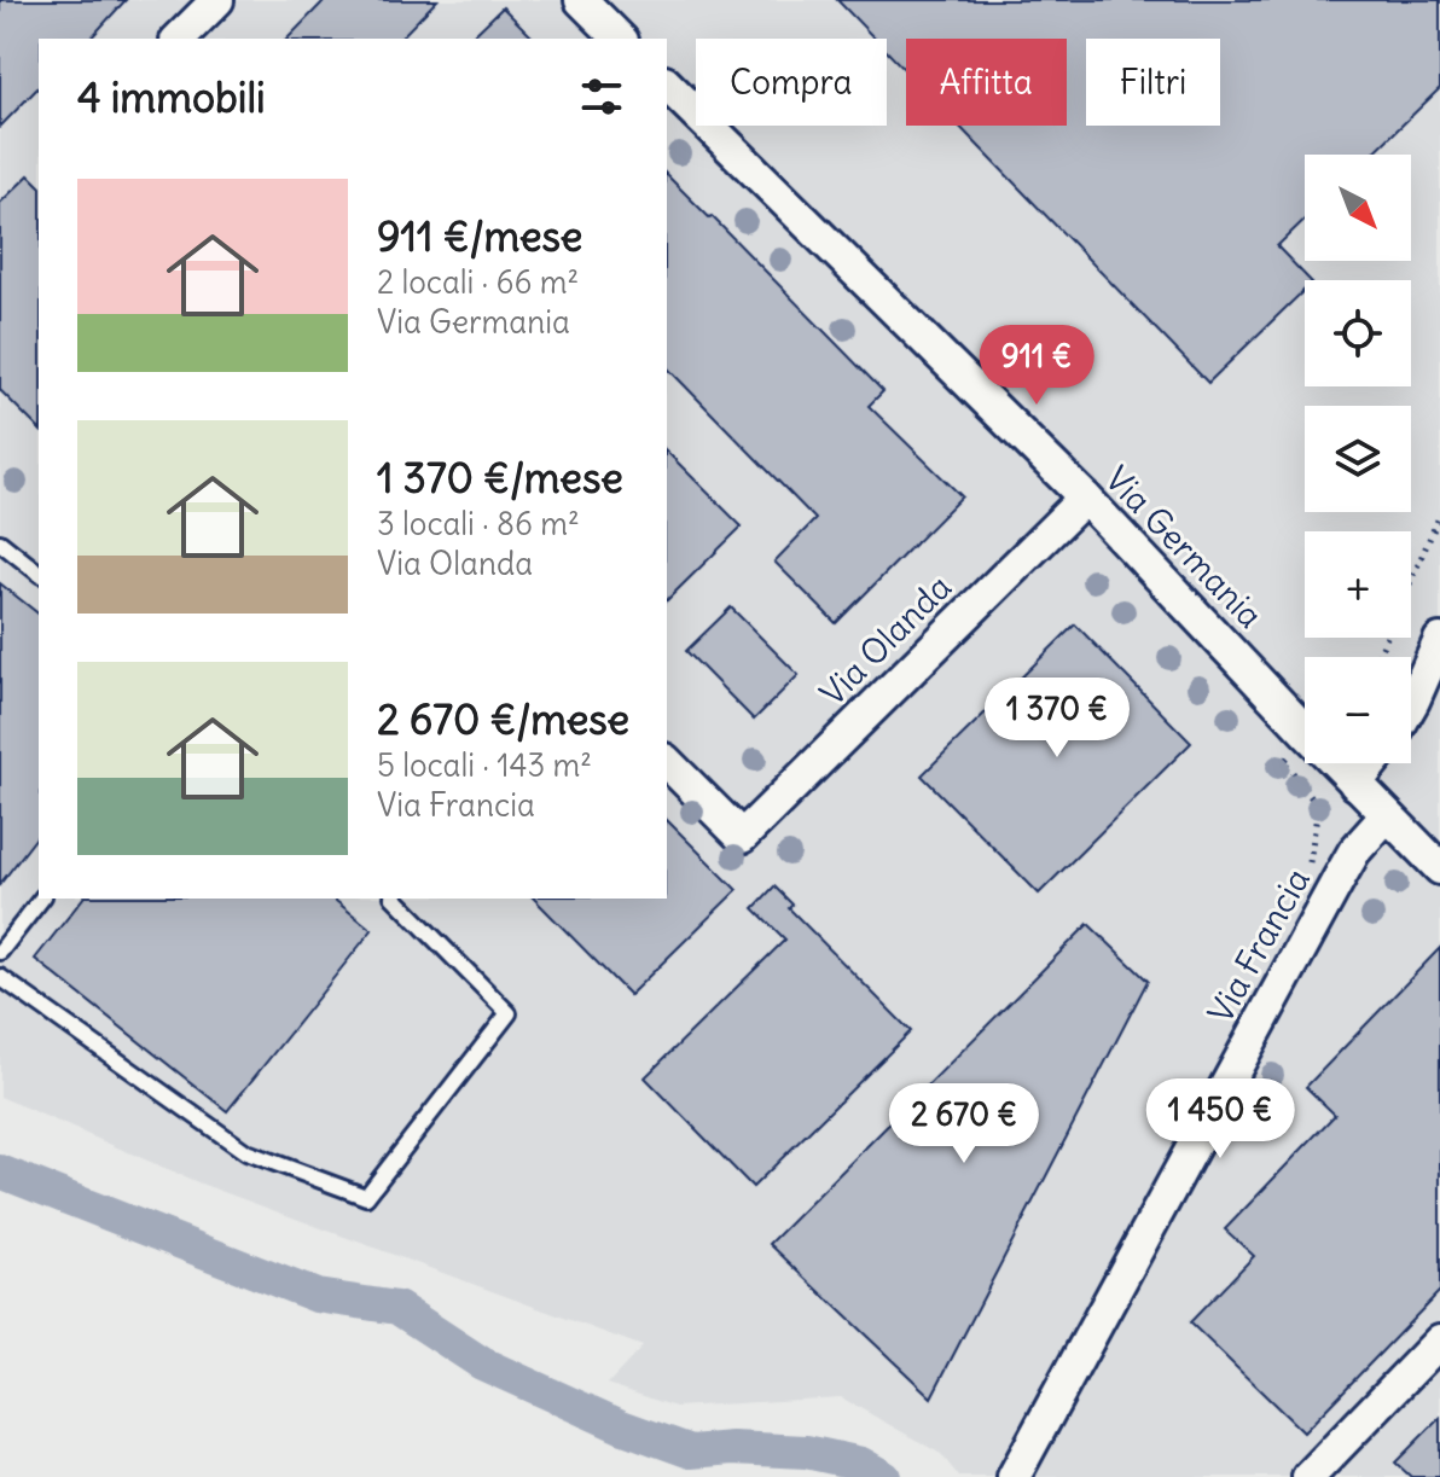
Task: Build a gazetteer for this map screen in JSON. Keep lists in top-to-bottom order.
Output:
{
  "streets": {
    "street": ["Via Germania", "Via Olanda", "Via Francia"]
  },
  "crossings": [
    ["Via Germania", "Via Olanda"],
    ["Via Germania", "Via Francia"]
  ],
  "north": "bottom right",
  "page": {
    "chip": ["Compra", "Affitta", "Filtri"],
    "heading": "4 immobili",
    "map_buttons": ["+", "−"],
    "list": [
      {
        "name": "911 €/mese",
        "note": "2 locali · 66 m² · Via Germania"
      },
      {
        "name": "1 370 €/mese",
        "note": "3 locali · 86 m² · Via Olanda"
      },
      {
        "name": "2 670 €/mese",
        "note": "5 locali · 143 m² · Via Francia"
      }
    ],
    "price": [
      "911 €",
      "1 370 €",
      "1 450 €",
      "2 670 €"
    ]
  }
}
